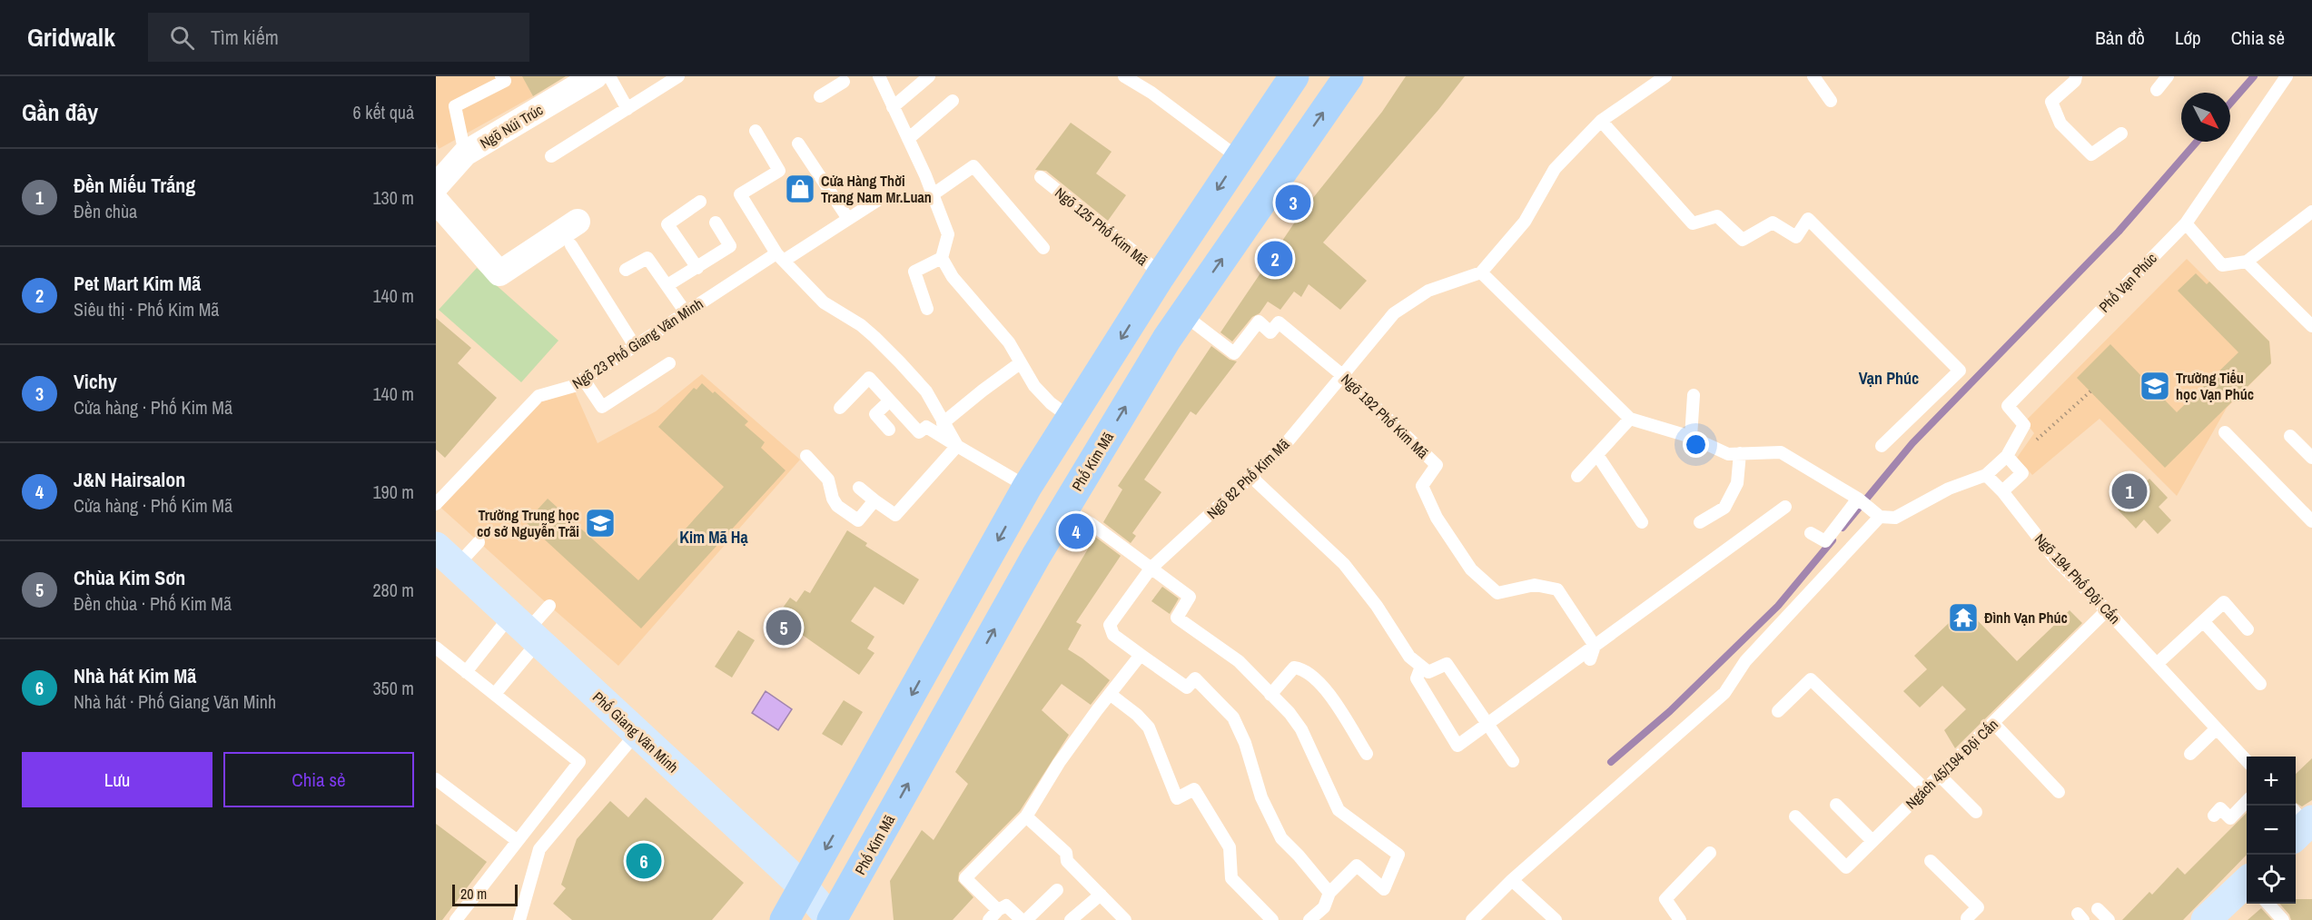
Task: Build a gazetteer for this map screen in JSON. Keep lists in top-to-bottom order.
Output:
{
  "streets": {
    "main road": ["Phố Kim Mã", "Phố Giang Văn Minh"],
    "street": ["Ngõ Núi Trúc"],
    "lane": [
      "Ngõ 125 Phố Kim Mã",
      "Phố Vạn Phúc",
      "Ngõ 23 Phố Giang Văn Minh",
      "Ngõ 192 Phố Kim Mã",
      "Ngõ 82 Phố Kim Mã",
      "Ngõ 194 Phố Đội Cấn",
      "Ngách 45/194 Đội Cấn"
    ]
  },
  "crossings": [
    ["Phố Vạn Phúc", "Ngõ 194 Phố Đội Cấn"],
    ["Ngõ 192 Phố Kim Mã", "Phố Kim Mã"],
    ["Ngõ 192 Phố Kim Mã", "Ngõ 82 Phố Kim Mã"],
    ["Phố Kim Mã", "Phố Giang Văn Minh"],
    ["Ngõ 194 Phố Đội Cấn", "Ngách 45/194 Đội Cấn"]
  ],
  "districts": ["Vạn Phúc", "Kim Mã Hạ"],
  "places": {
    "shop": ["Cửa Hàng Thời Trang Nam Mr.Luan"],
    "school or university": ["Trường Tiểu học Vạn Phúc", "Trường Trung học cơ sở Nguyễn Trãi"],
    "temple": ["Đình Vạn Phúc"]
  },
  "scale_bar": "20 m",
  "north": "bottom right",
  "page": {
    "header": "Gridwalk",
    "search": "Tìm kiếm",
    "nav": ["Bản đồ", "Lớp", "Chia sẻ"],
    "heading": ["Gần đây", "6 kết quả"],
    "list": [
      {
        "mark": "1",
        "name": "Đền Miếu Trắng",
        "note": "Đền chùa",
        "value": "130 m"
      },
      {
        "mark": "2",
        "name": "Pet Mart Kim Mã",
        "note": "Siêu thị · Phố Kim Mã",
        "value": "140 m"
      },
      {
        "mark": "3",
        "name": "Vichy",
        "note": "Cửa hàng · Phố Kim Mã",
        "value": "140 m"
      },
      {
        "mark": "4",
        "name": "J&N Hairsalon",
        "note": "Cửa hàng · Phố Kim Mã",
        "value": "190 m"
      },
      {
        "mark": "5",
        "name": "Chùa Kim Sơn",
        "note": "Đền chùa · Phố Kim Mã",
        "value": "280 m"
      },
      {
        "mark": "6",
        "name": "Nhà hát Kim Mã",
        "note": "Nhà hát · Phố Giang Văn Minh",
        "value": "350 m"
      }
    ],
    "pins": [
      "3",
      "2",
      "1",
      "4",
      "5",
      "6"
    ],
    "buttons": ["Lưu", "Chia sẻ"],
    "map_buttons": ["+", "−"],
    "scale": "20 m"
  }
}
